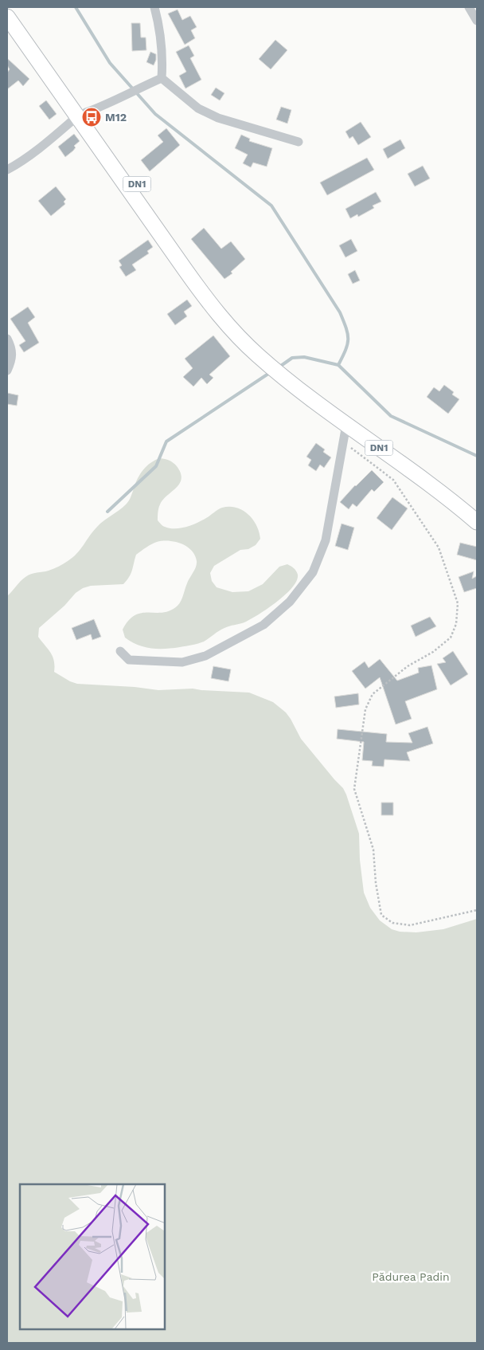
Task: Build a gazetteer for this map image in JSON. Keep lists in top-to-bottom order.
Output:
{
  "streets": {
    "main road": ["DN1"]
  },
  "parks": ["Pădurea Padin"],
  "places": {
    "bus stop": ["M12"]
  }
}
